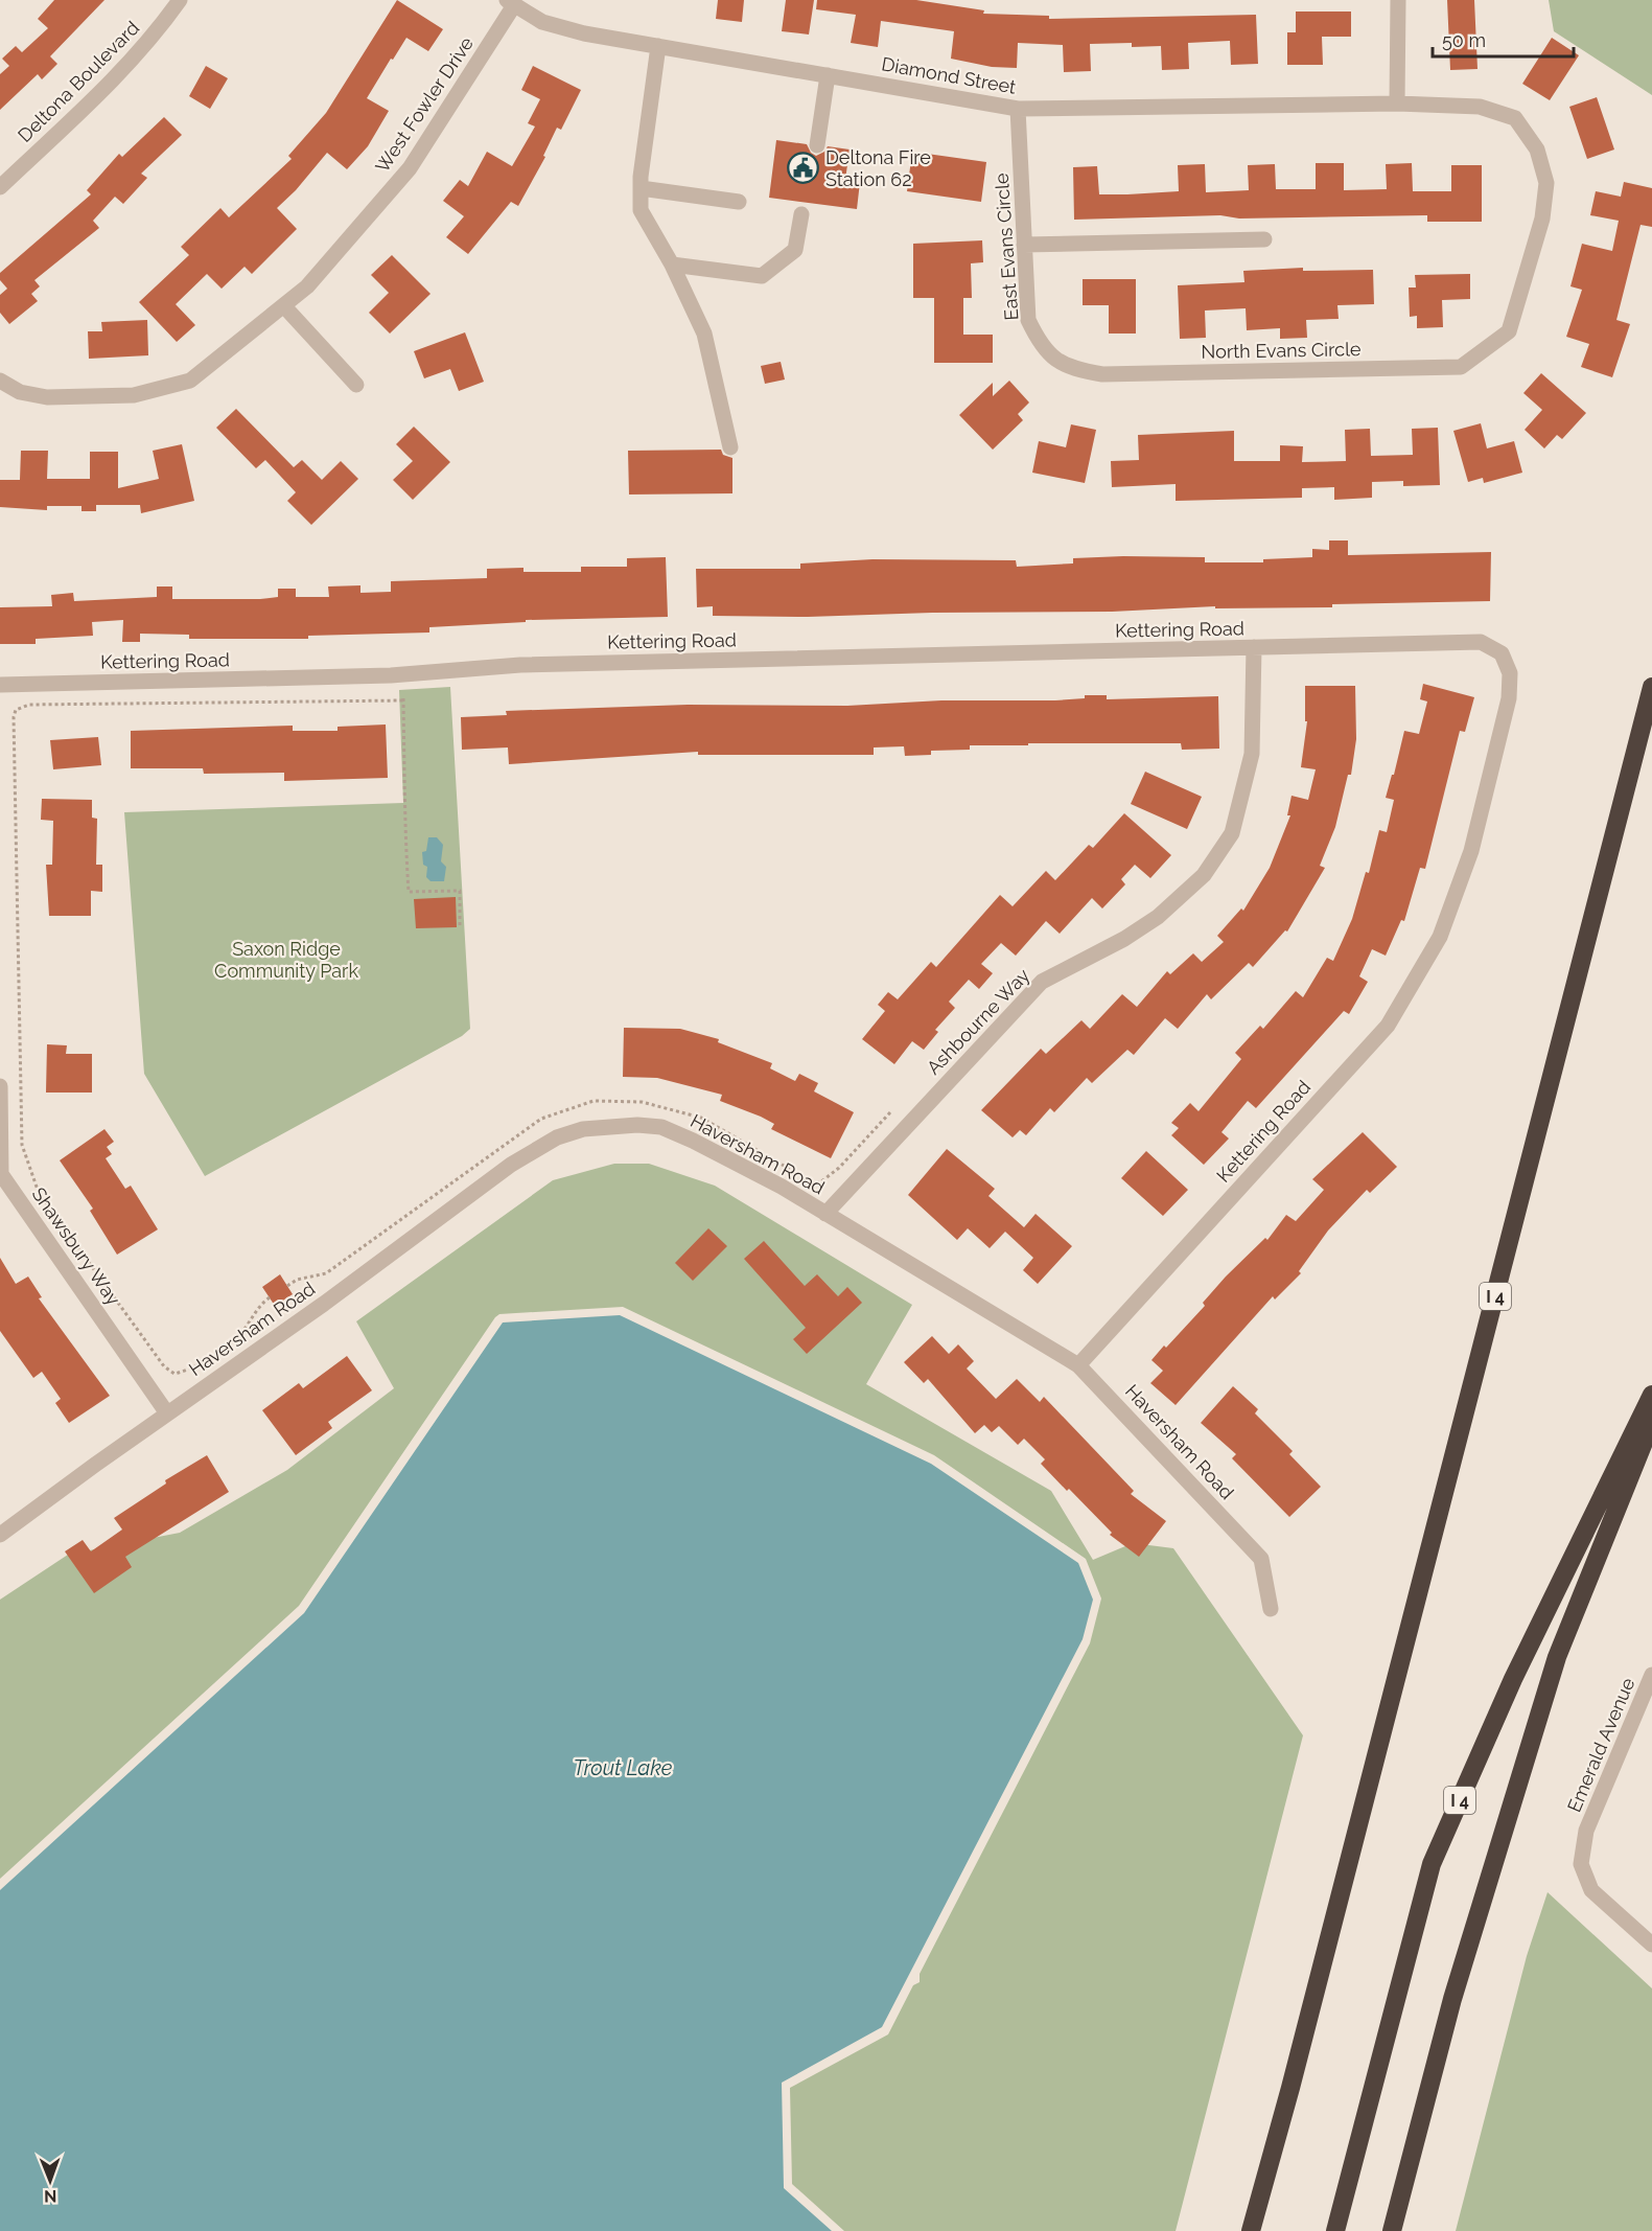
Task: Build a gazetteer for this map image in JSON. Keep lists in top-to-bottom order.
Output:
{
  "streets": {
    "highway": ["I 4"],
    "street": [
      "Diamond Street",
      "Deltona Boulevard",
      "West Fowler Drive",
      "East Evans Circle",
      "North Evans Circle",
      "Kettering Road",
      "Ashbourne Way",
      "Haversham Road",
      "Shawsbury Way",
      "Emerald Avenue"
    ]
  },
  "crossings": [
    ["Diamond Street", "West Fowler Drive"],
    ["Diamond Street", "East Evans Circle"],
    ["Diamond Street", "North Evans Circle"],
    ["East Evans Circle", "North Evans Circle"],
    ["Kettering Road", "Ashbourne Way"],
    ["Kettering Road", "Haversham Road"],
    ["Ashbourne Way", "Haversham Road"],
    ["Haversham Road", "Shawsbury Way"]
  ],
  "water": ["Trout Lake"],
  "parks": ["Saxon Ridge Community Park"],
  "places": {
    "public building": ["Deltona Fire Station 62"]
  },
  "scale_bar": "50 m",
  "north": "bottom"
}
